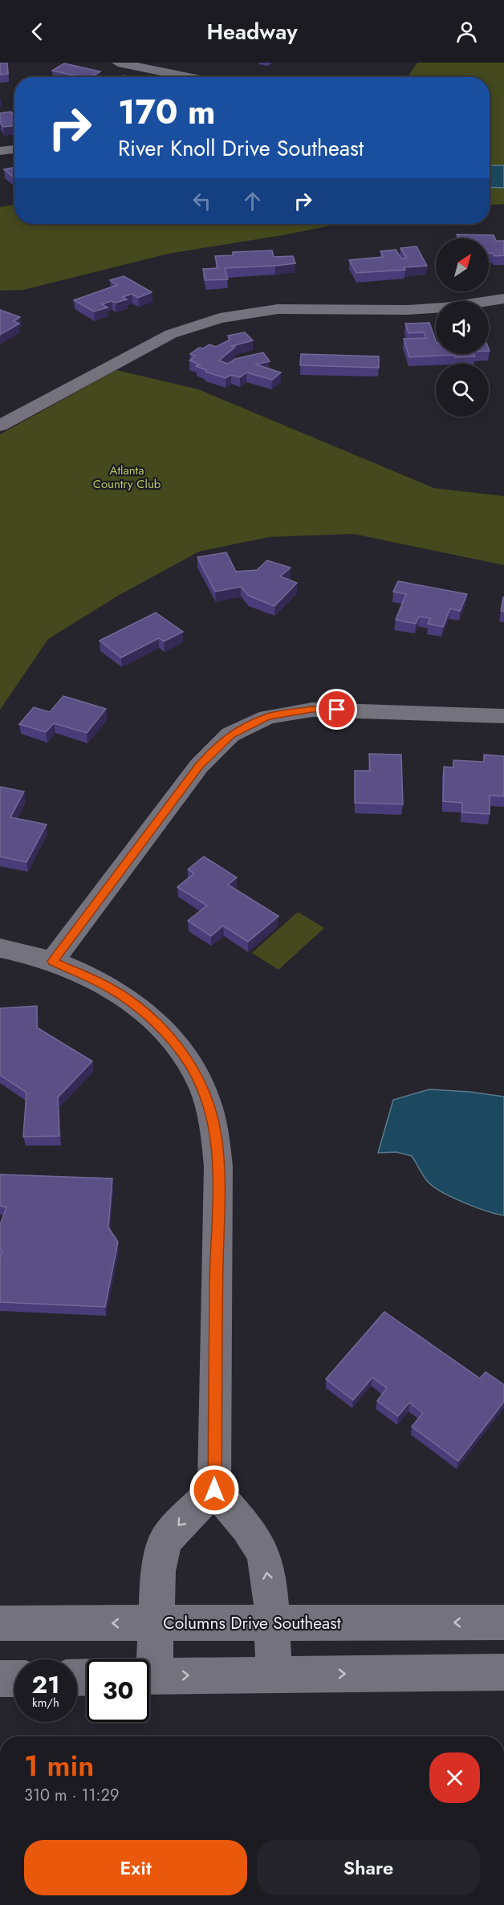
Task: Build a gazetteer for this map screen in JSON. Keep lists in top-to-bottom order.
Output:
{
  "streets": {
    "street": ["Columns Drive Southeast"]
  },
  "parks": ["Atlanta Country Club"],
  "north": "top right",
  "page": {
    "header": "Headway",
    "turn": ["170 m", "River Knoll Drive Southeast"],
    "speed": "21 km/h",
    "limit": "30",
    "heading": ["1 min", "310 m · 11:29"],
    "buttons": ["Exit", "Share"]
  }
}
